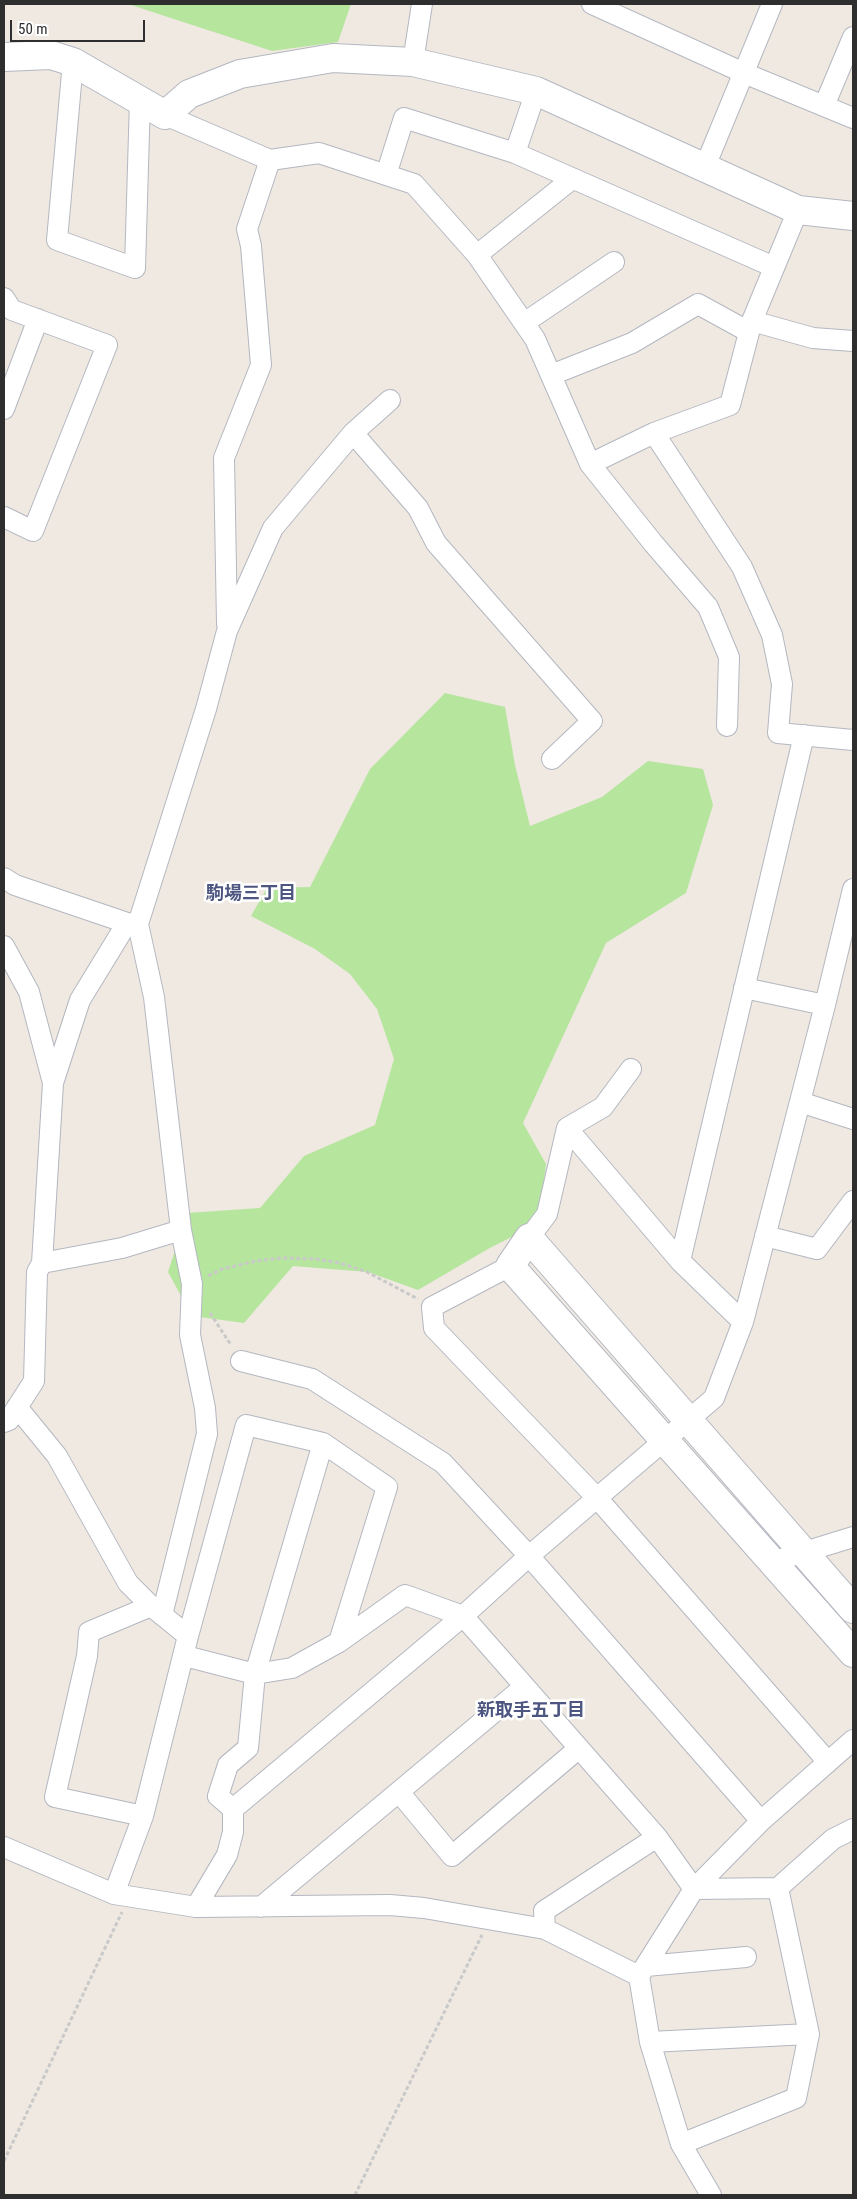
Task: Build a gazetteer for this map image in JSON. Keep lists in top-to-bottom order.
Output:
{
  "districts": ["駒場三丁目", "新取手五丁目"],
  "scale_bar": "50 m"
}
